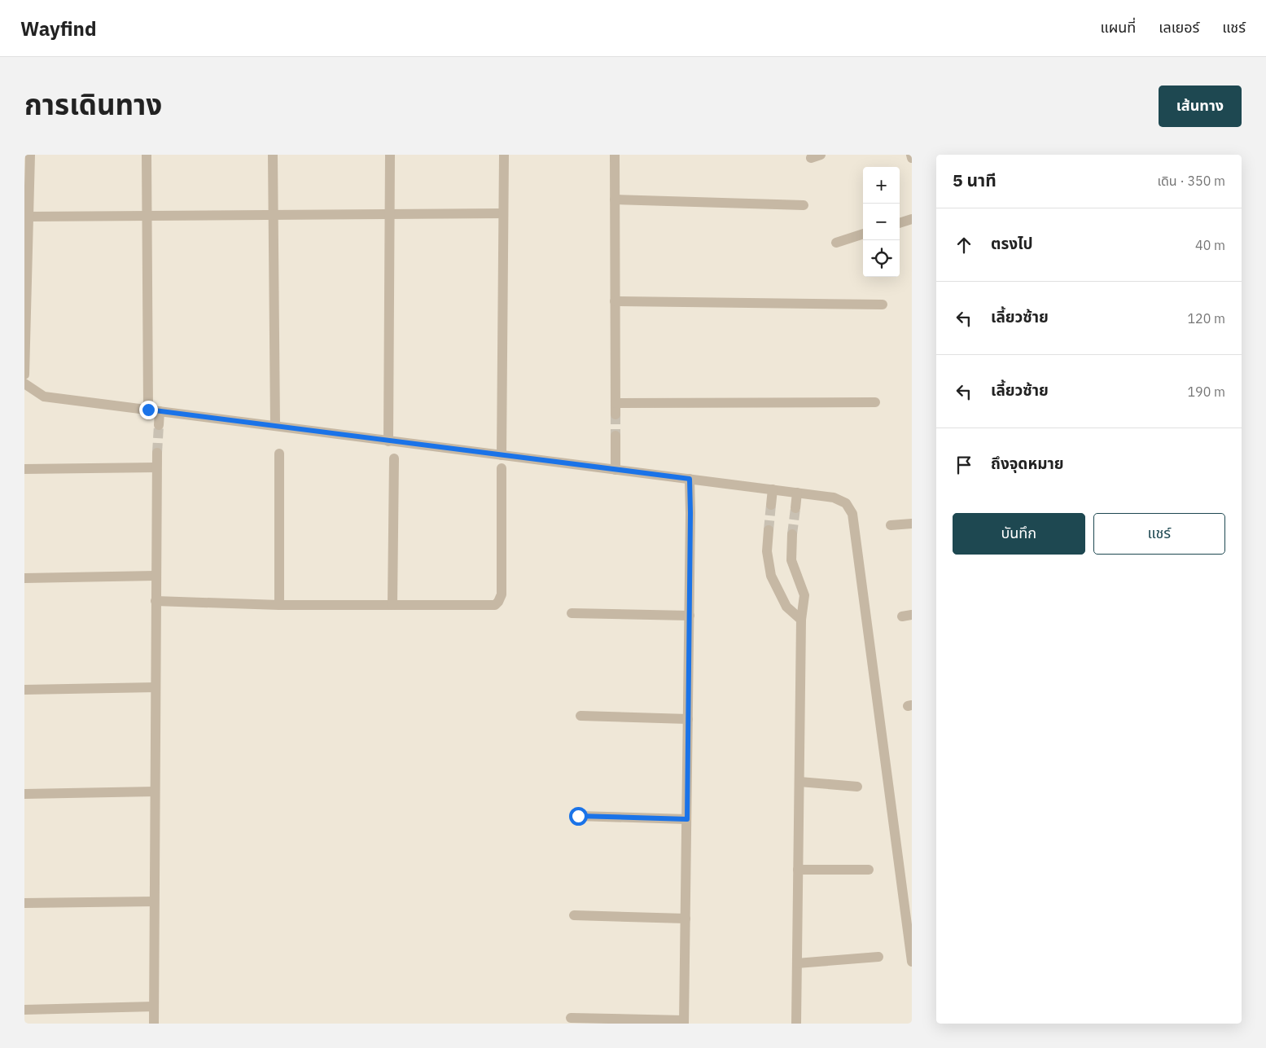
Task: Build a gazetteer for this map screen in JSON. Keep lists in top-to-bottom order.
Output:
{
  "page": {
    "header": "Wayfind",
    "nav": ["แผนที่", "เลเยอร์", "แชร์"],
    "title": "การเดินทาง",
    "buttons": [
      "เส้นทาง",
      ["บันทึก", "แชร์"]
    ],
    "heading": ["5 นาที", "เดิน · 350 m"],
    "map_buttons": ["+", "−"],
    "list": [
      ["ตรงไป", "40 m"],
      ["เลี้ยวซ้าย", "120 m"],
      ["เลี้ยวซ้าย", "190 m"],
      "ถึงจุดหมาย"
    ]
  }
}
